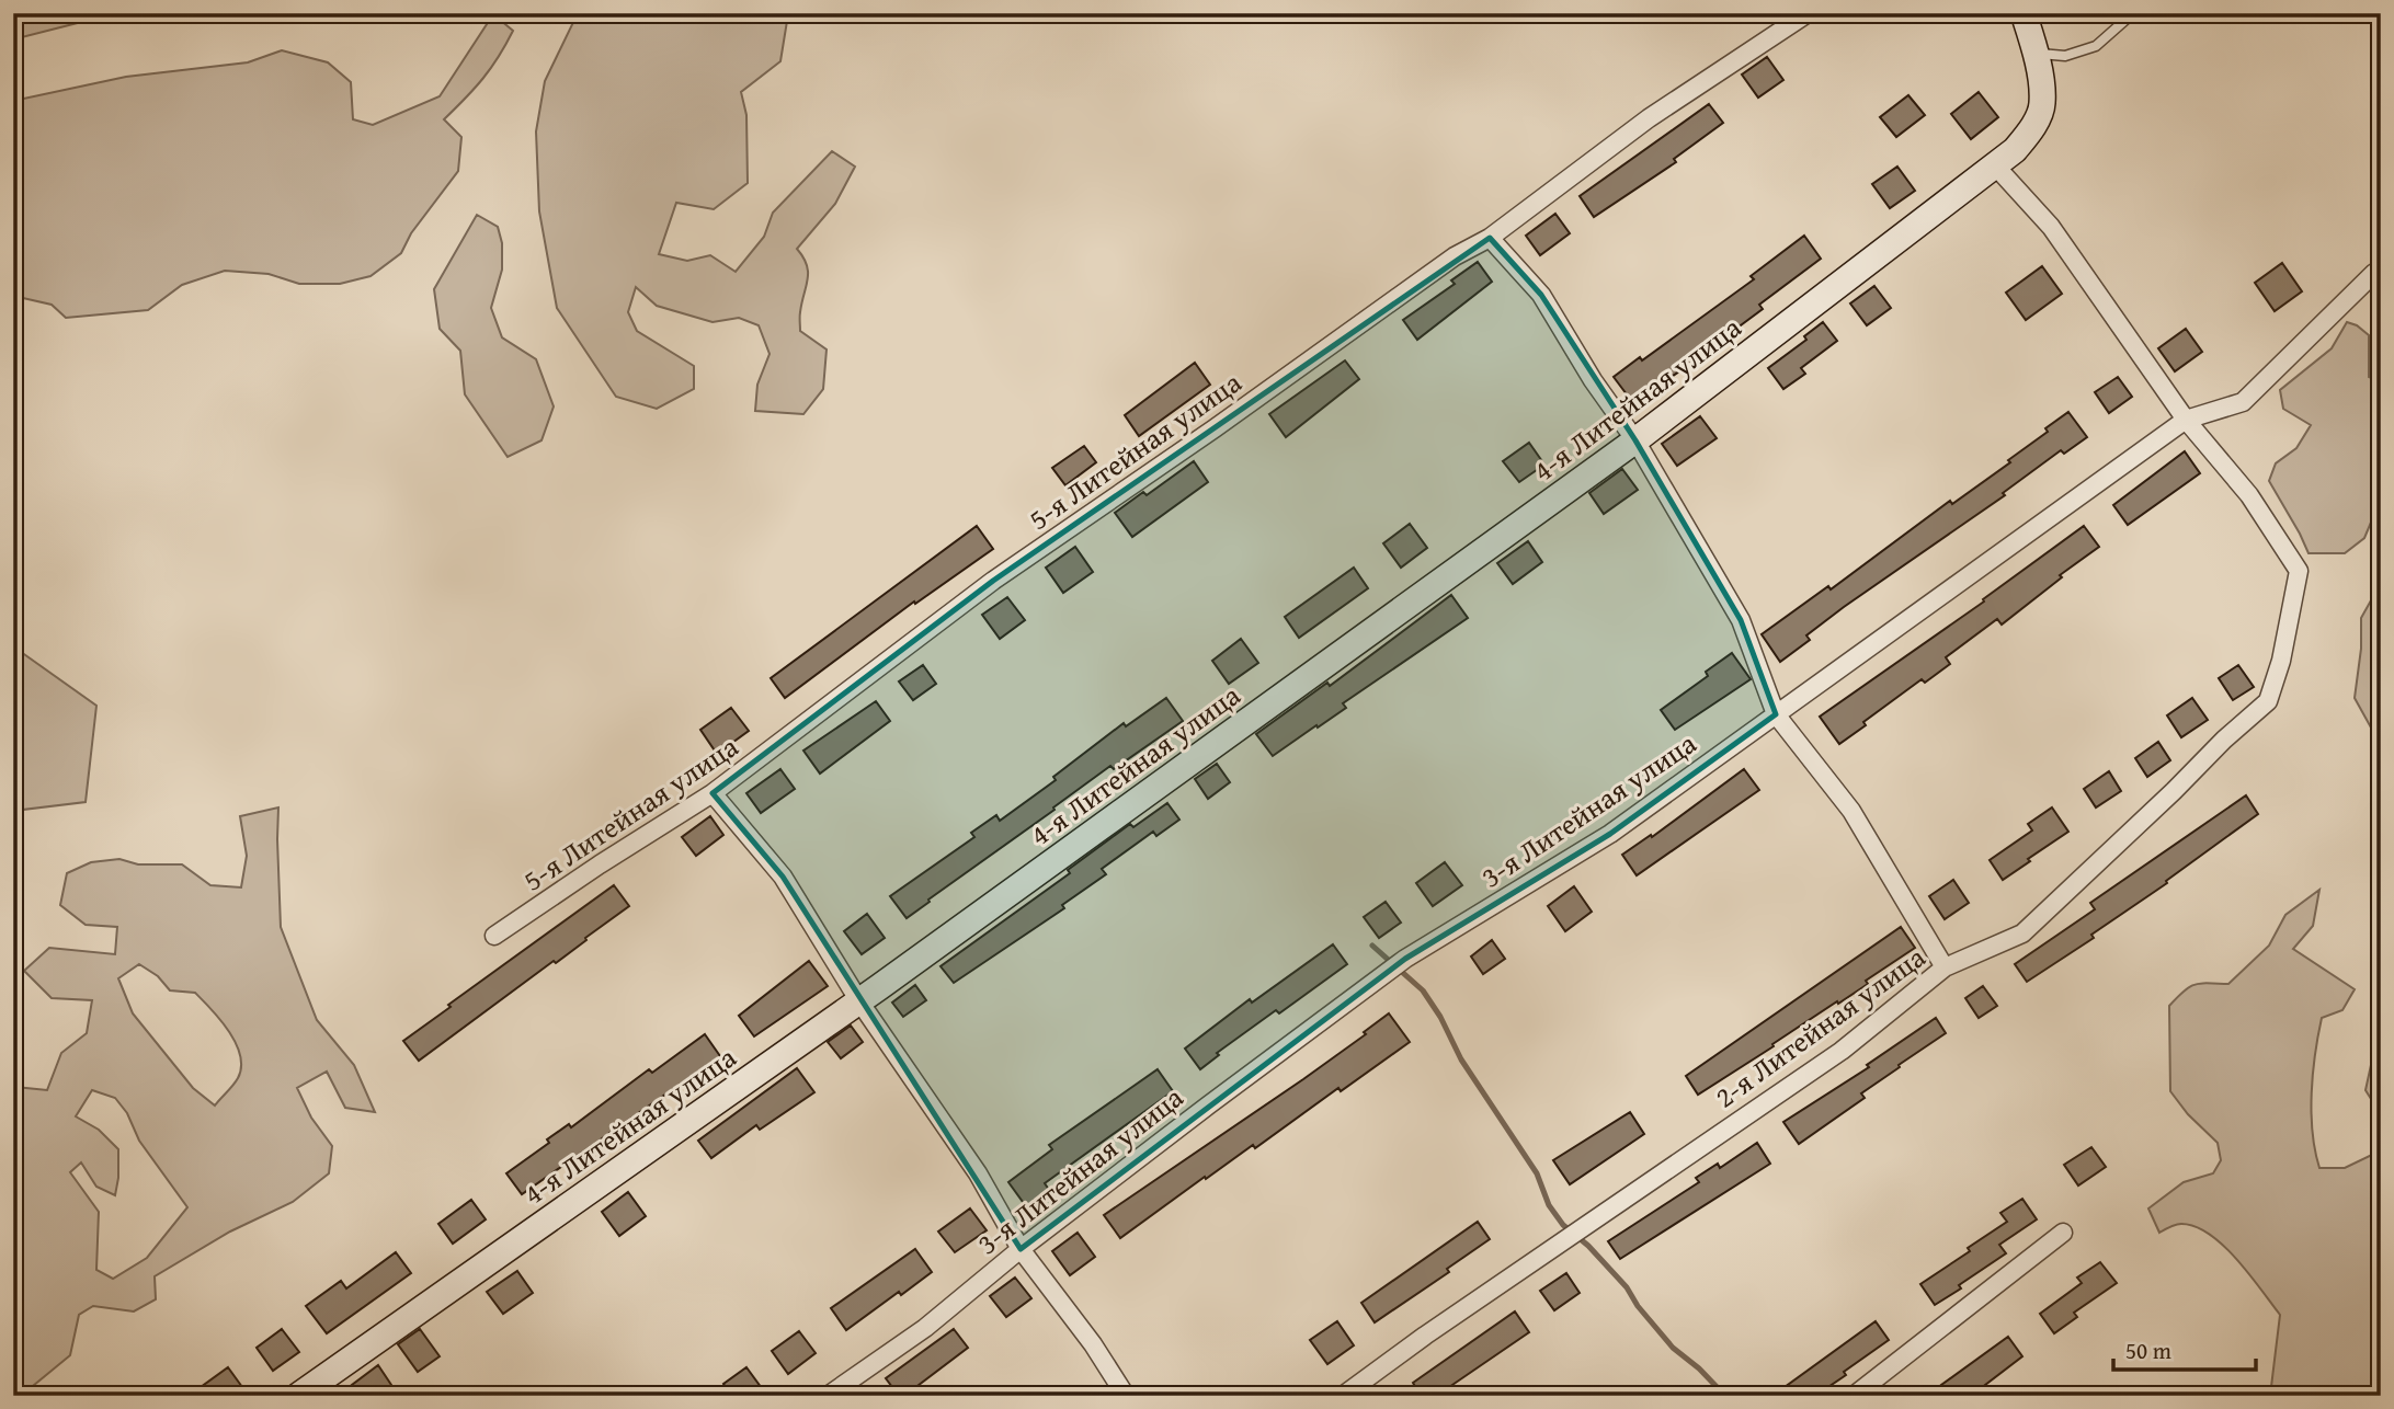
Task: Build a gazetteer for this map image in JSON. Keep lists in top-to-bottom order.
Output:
{
  "streets": {
    "street": [
      "4-я Литейная улица",
      "5-я Литейная улица",
      "3-я Литейная улица",
      "2-я Литейная улица"
    ]
  },
  "crossings": [
    ["4-я Литейная улица", "2-я Литейная улица"],
    ["3-я Литейная улица", "2-я Литейная улица"]
  ],
  "scale_bar": "50 m"
}
